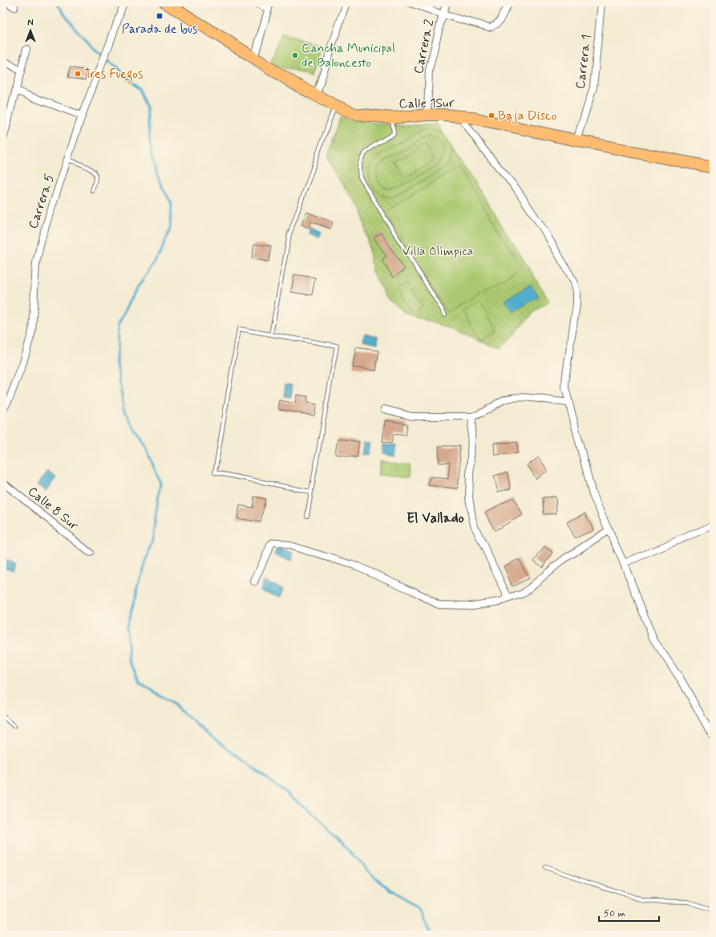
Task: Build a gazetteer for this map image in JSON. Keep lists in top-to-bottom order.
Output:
{
  "streets": {
    "highway": ["Calle 1Sur"],
    "street": [
      "Carrera 2",
      "Carrera 1",
      "Carrera 5",
      "Calle 8 Sur"
    ]
  },
  "crossings": [
    ["Carrera 2", "Calle 1Sur"],
    ["Carrera 1", "Calle 1Sur"]
  ],
  "districts": ["El Vallado"],
  "parks": ["Villa Olímpica"],
  "places": {
    "transit": ["Parada de bus"],
    "other": ["Cancha Municipal de Baloncesto", "Tres Fuegos", "Baja Disco"]
  },
  "scale_bar": "50 m",
  "north": "top"
}
